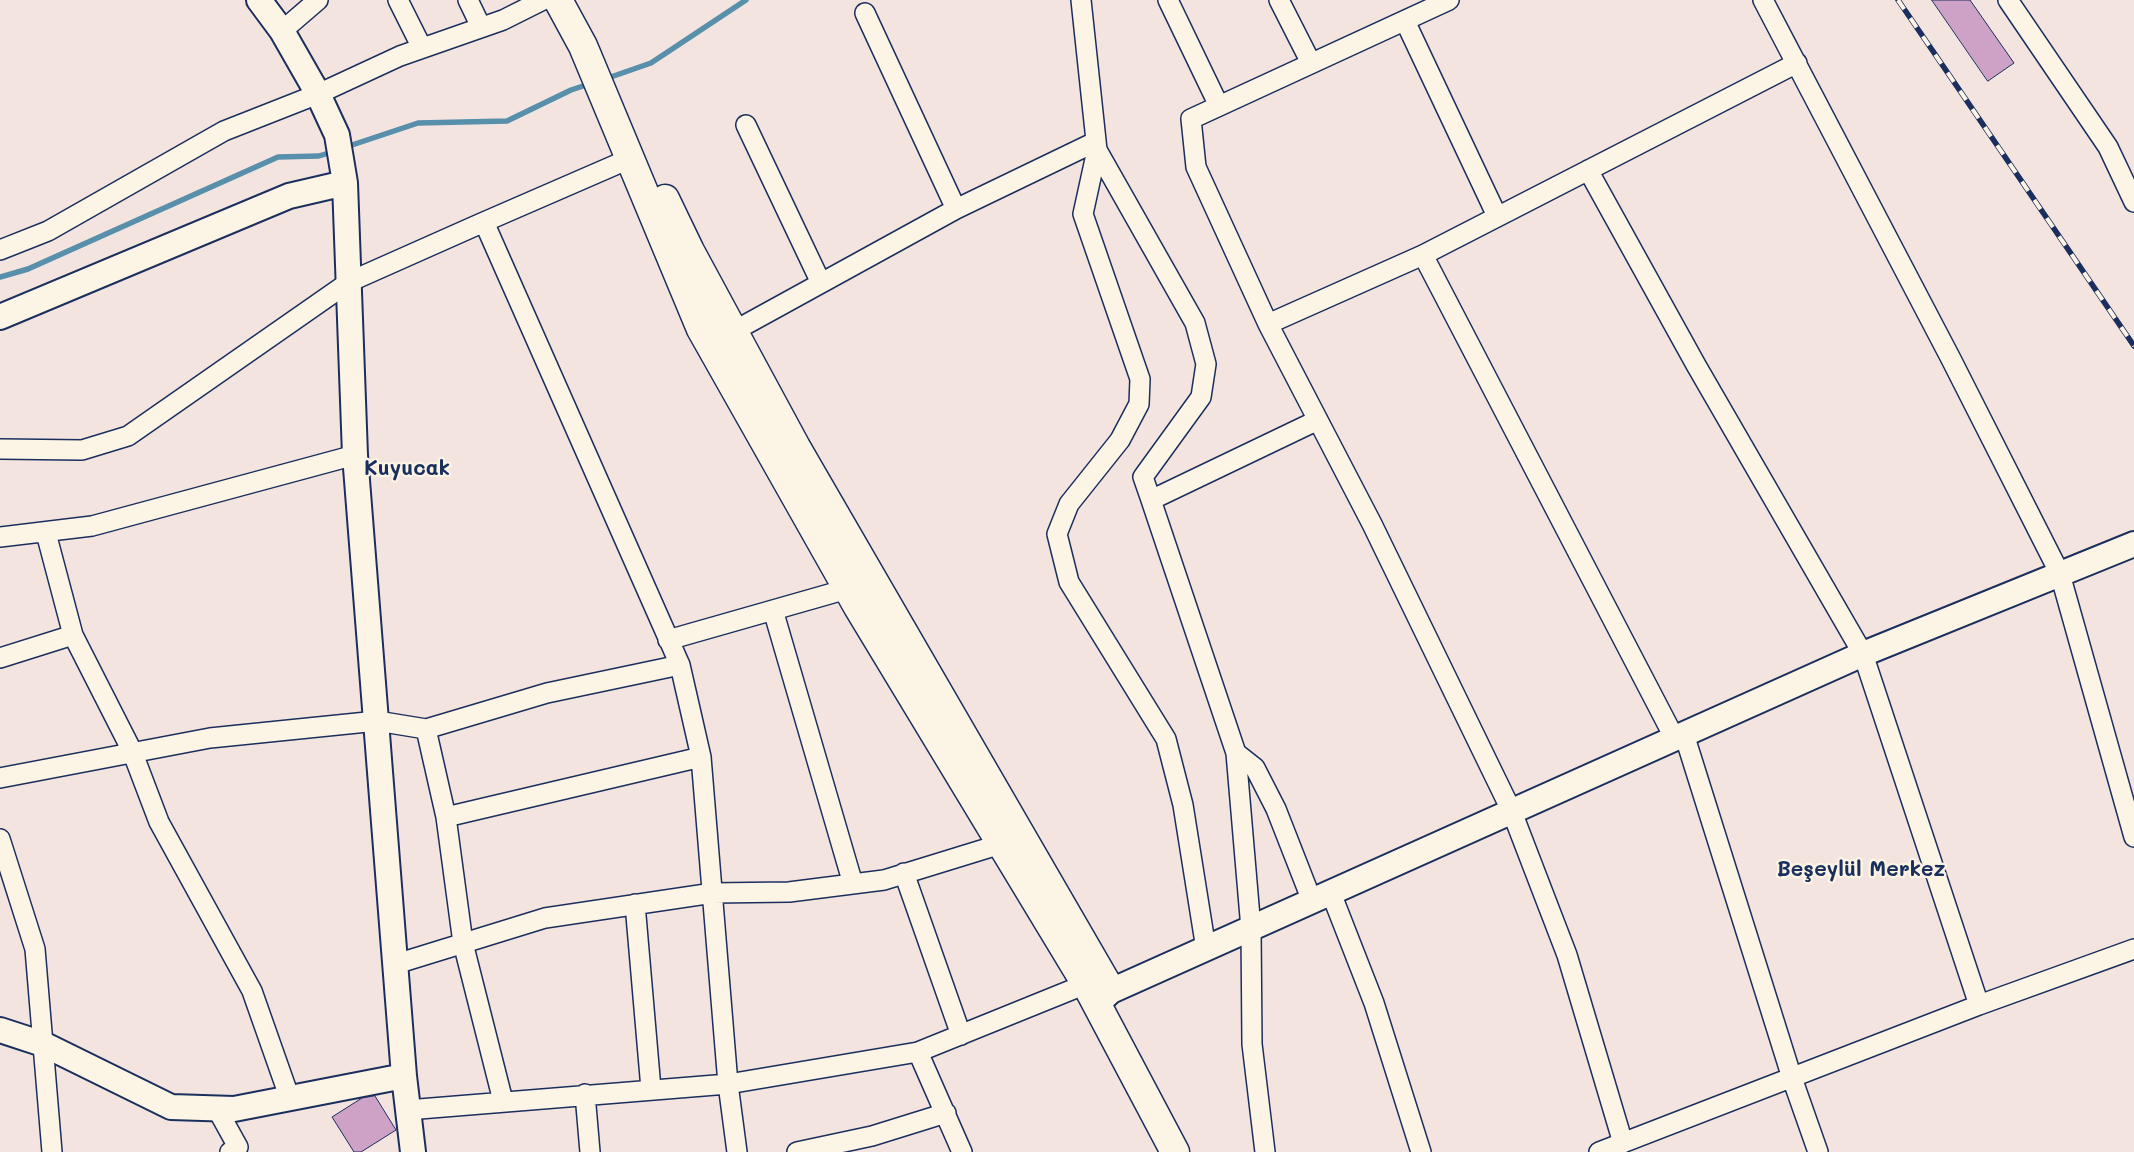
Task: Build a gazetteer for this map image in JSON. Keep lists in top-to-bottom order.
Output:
{
  "districts": ["Kuyucak", "Beşeylül Merkez"]
}
